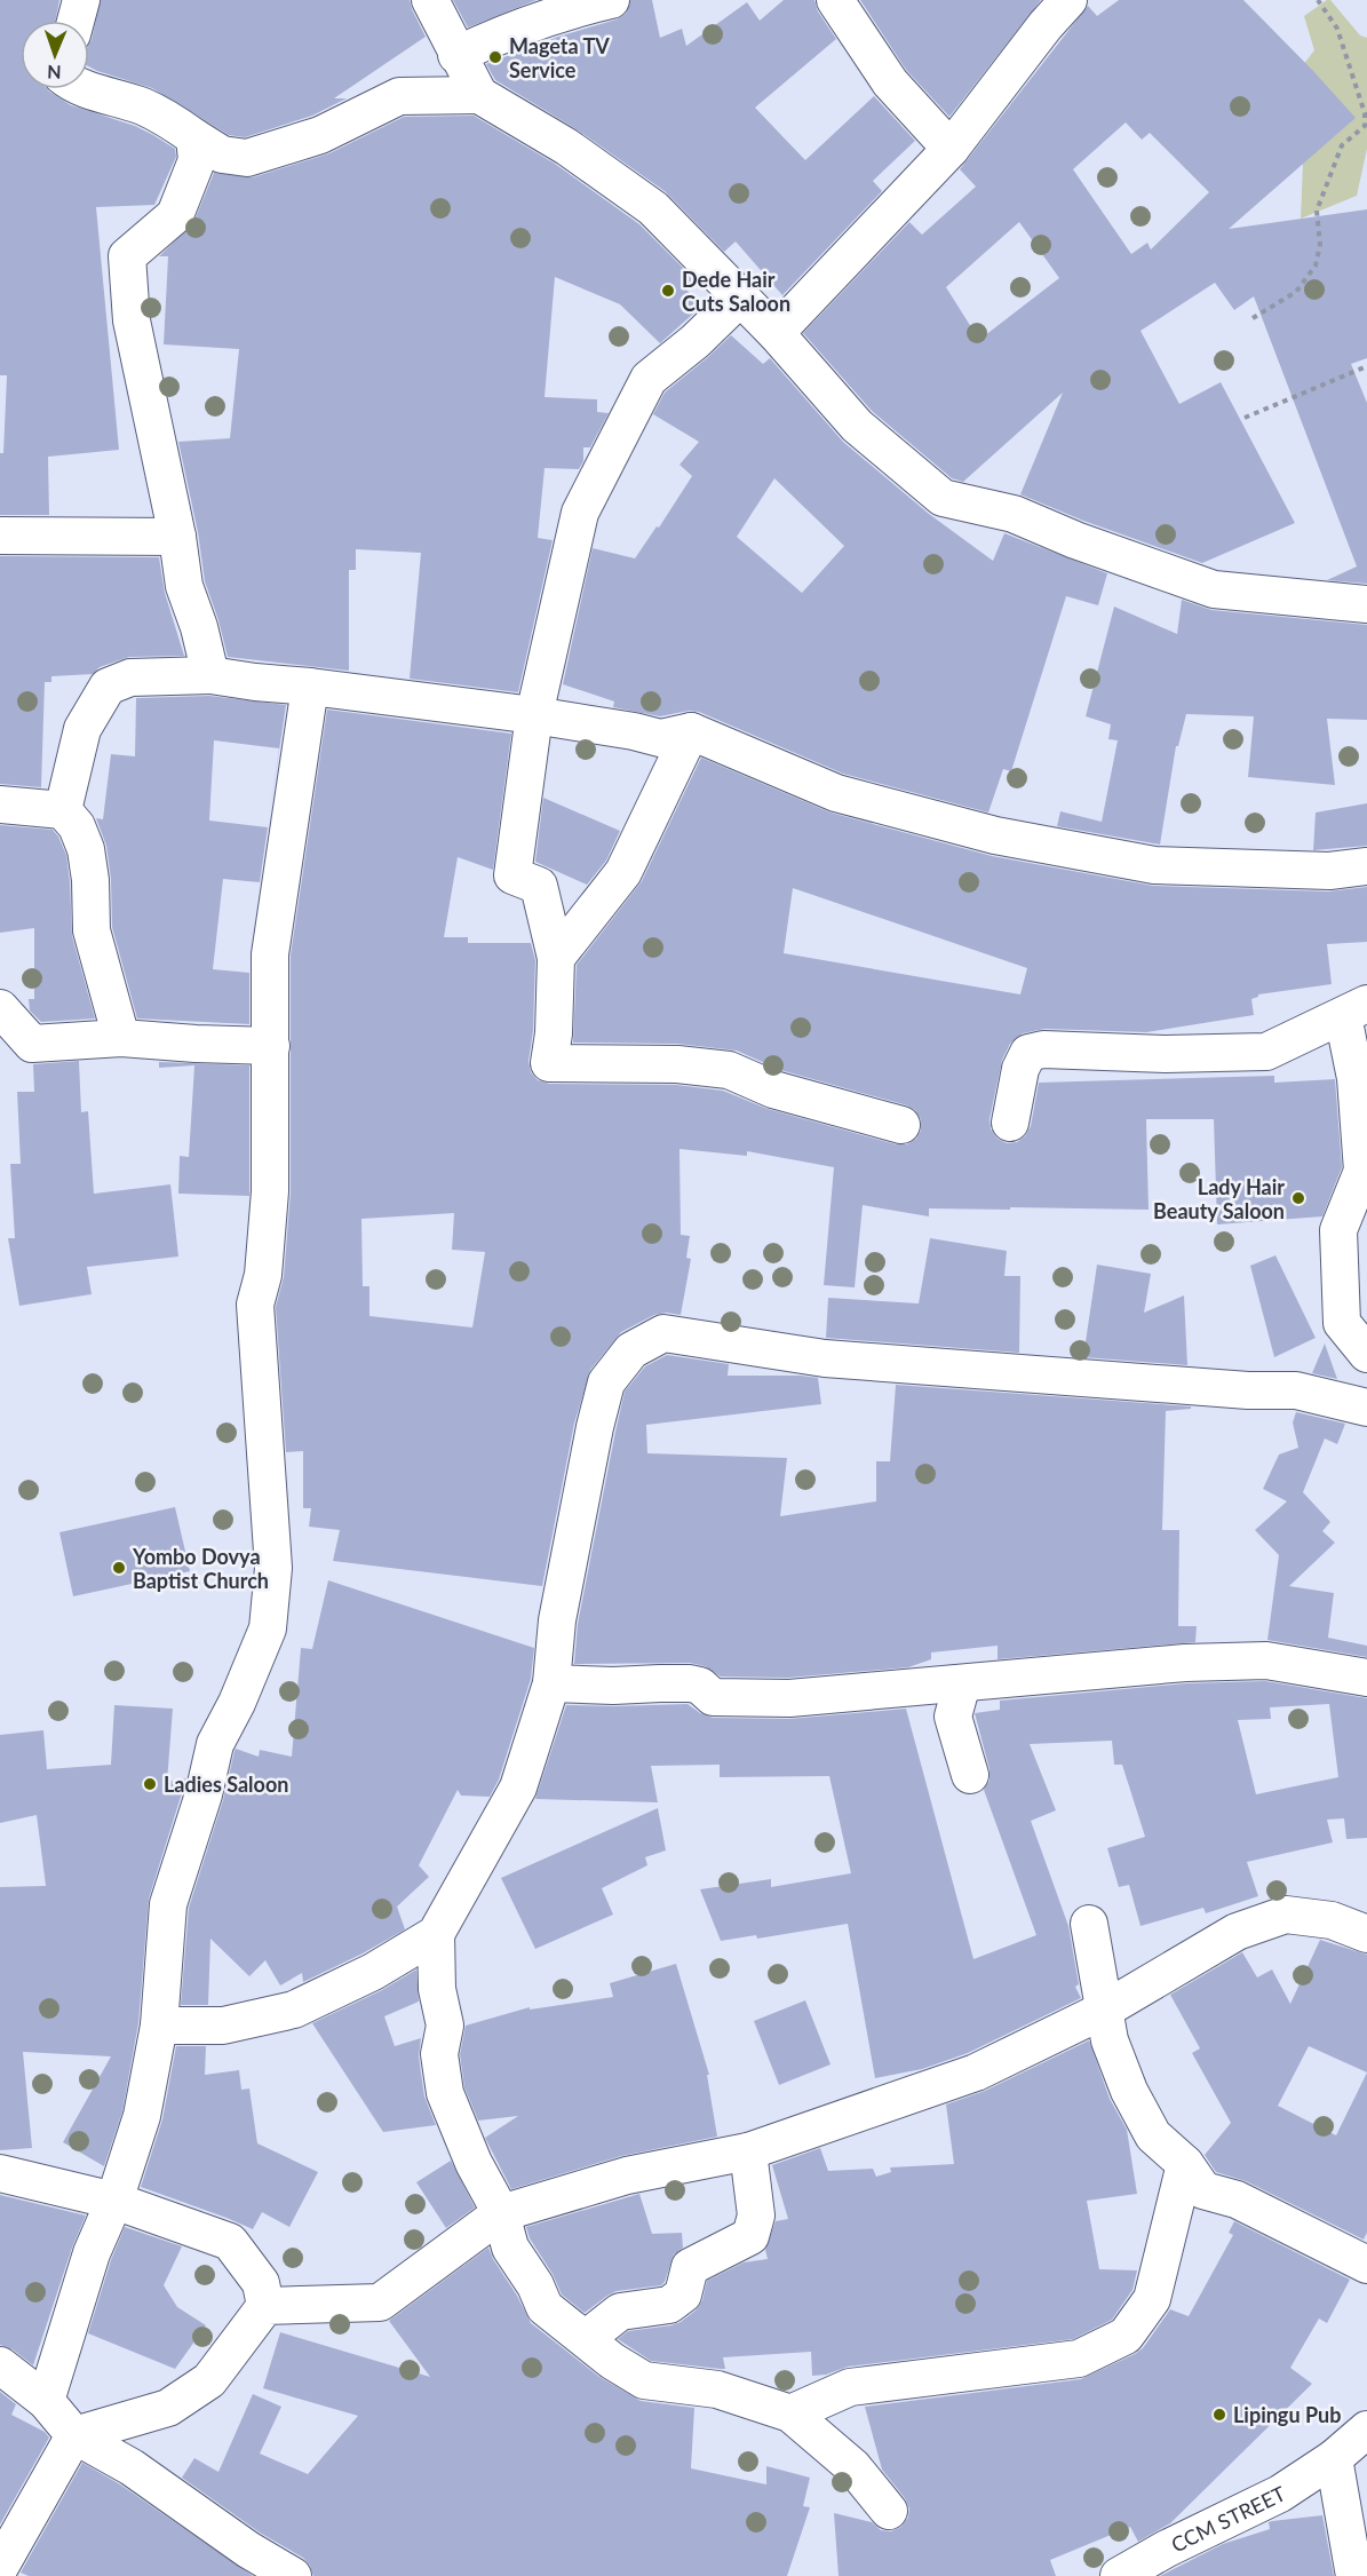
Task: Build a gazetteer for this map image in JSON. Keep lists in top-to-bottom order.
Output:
{
  "streets": {
    "street": ["CCM STREET"]
  },
  "places": [
    "Mageta TV Service",
    "Dede Hair Cuts Saloon",
    "Lady Hair Beauty Saloon",
    "Yombo Dovya Baptist Church",
    "Ladies Saloon",
    "Lipingu Pub"
  ],
  "north": "bottom"
}
